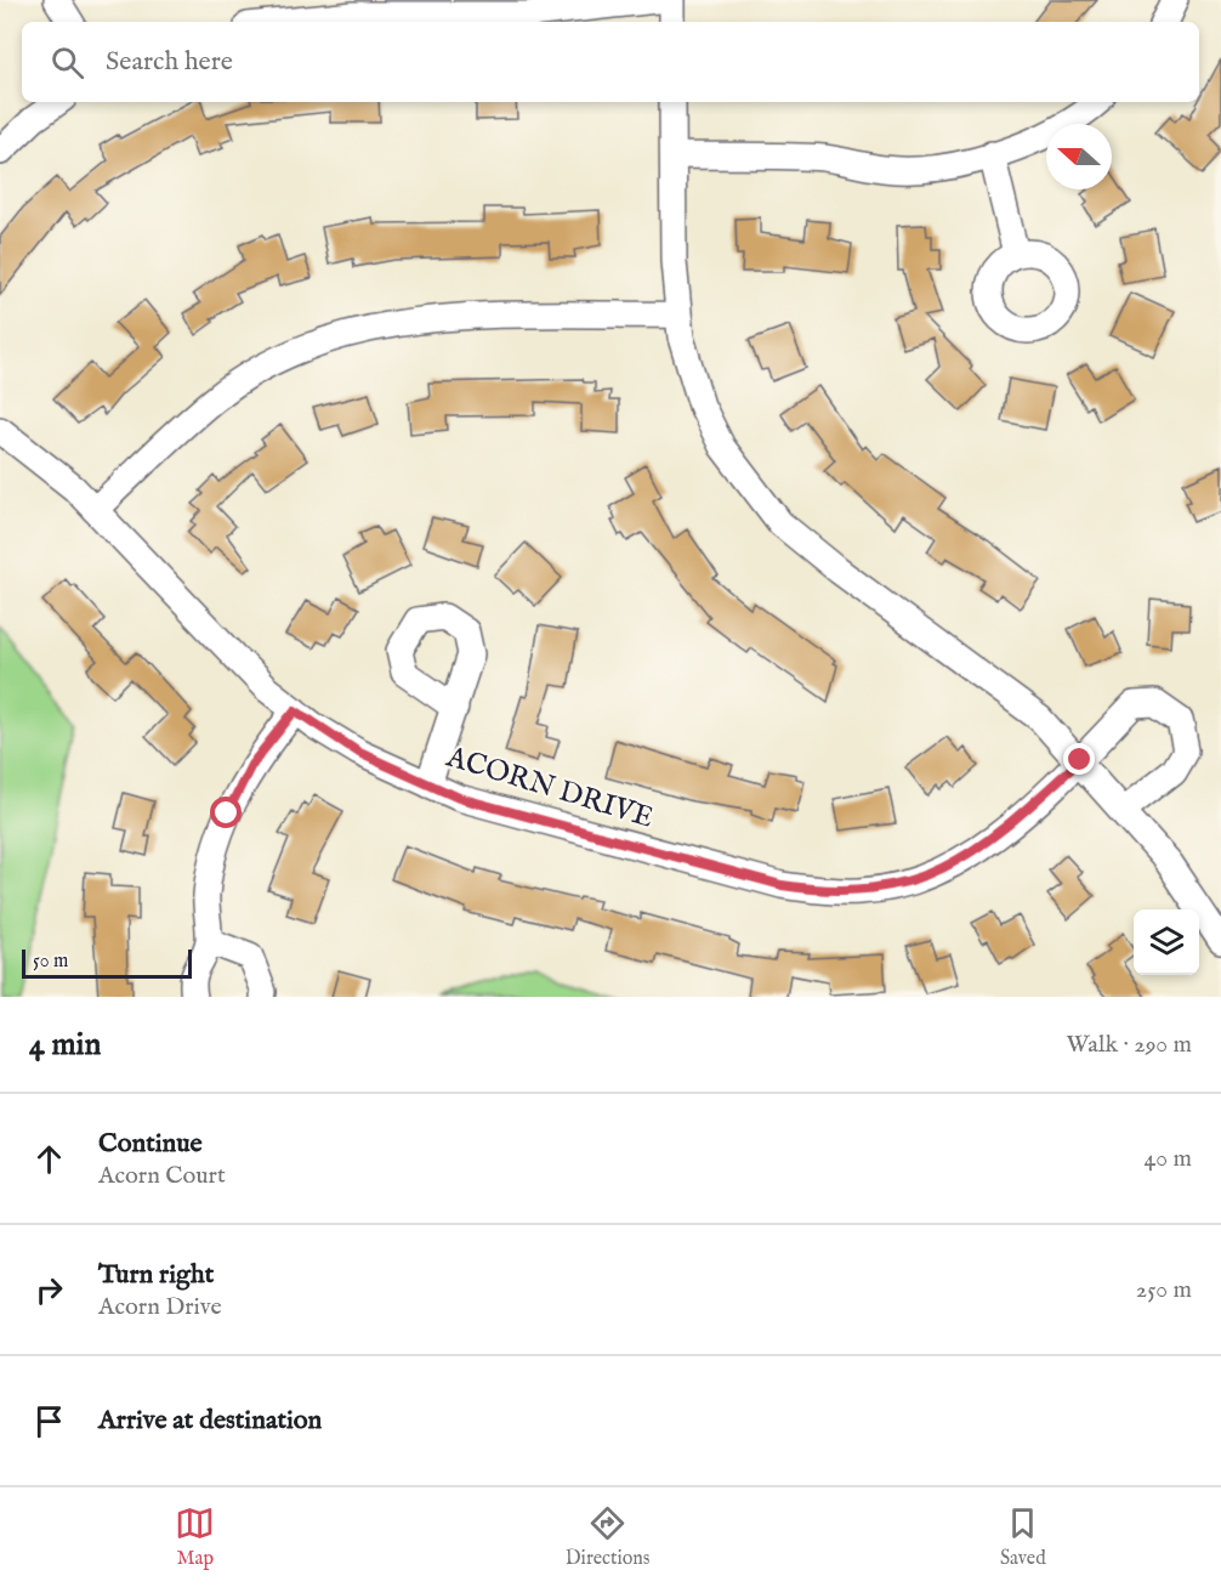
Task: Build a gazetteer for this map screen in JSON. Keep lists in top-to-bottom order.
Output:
{
  "streets": {
    "street": ["ACORN DRIVE"]
  },
  "scale_bar": "50 m",
  "north": "left",
  "page": {
    "search": "Search here",
    "scale": "50 m",
    "heading": ["4 min", "Walk · 290 m"],
    "list": [
      ["Continue", "Acorn Court", "40 m"],
      ["Turn right", "Acorn Drive", "250 m"],
      "Arrive at destination"
    ],
    "nav": ["Map", "Directions", "Saved"]
  }
}
